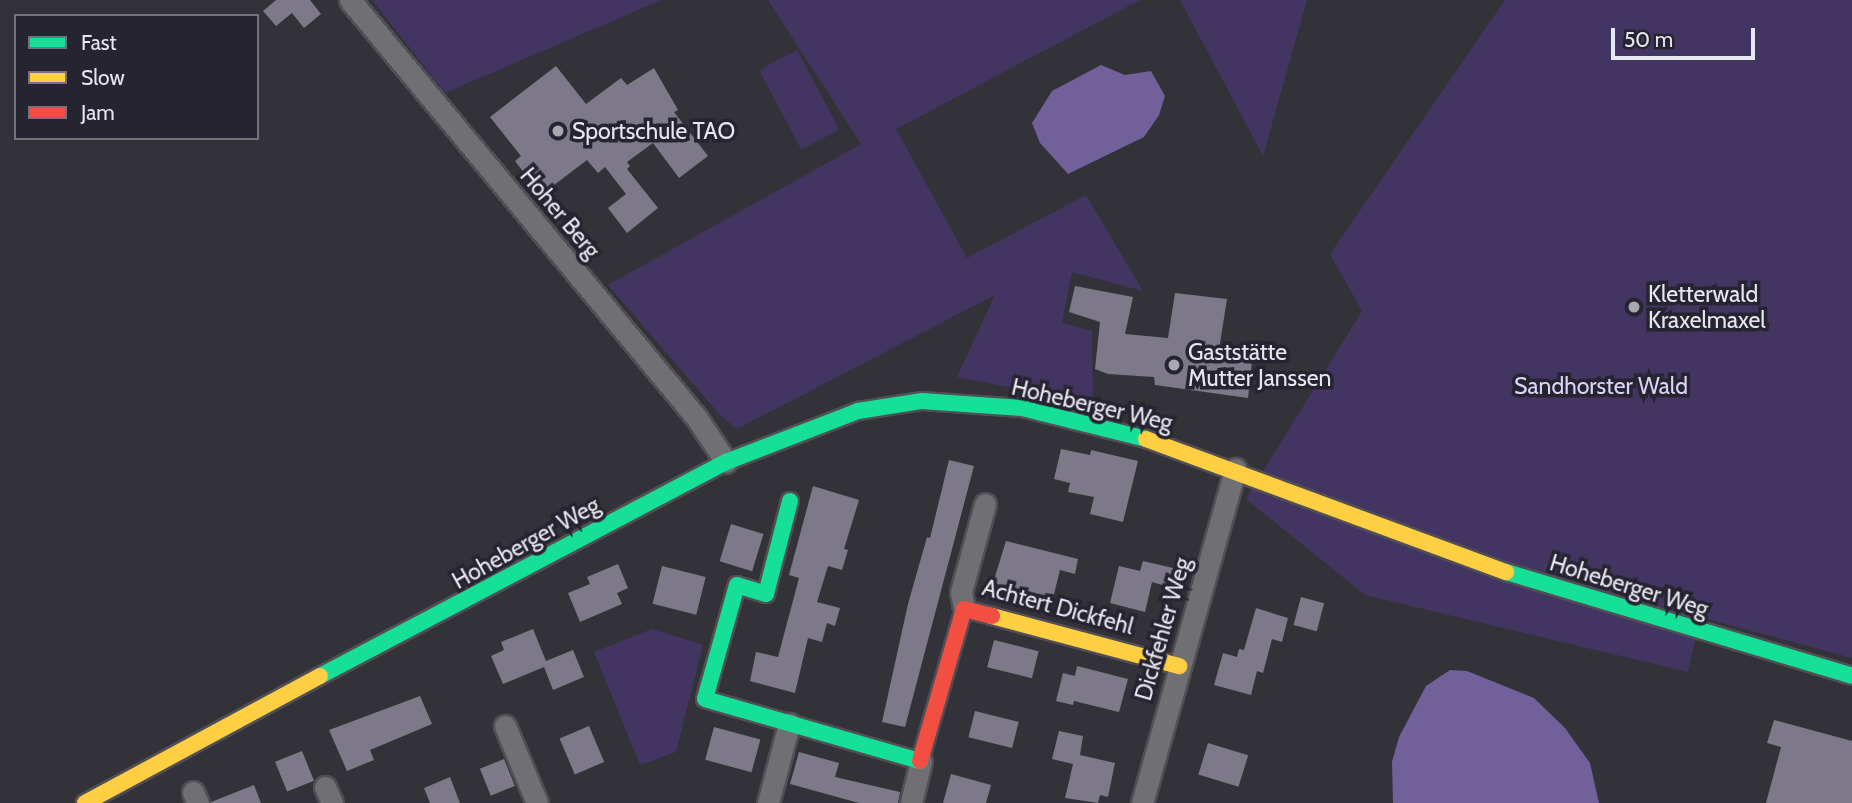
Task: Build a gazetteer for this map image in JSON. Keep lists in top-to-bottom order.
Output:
{
  "streets": {
    "street": [
      "Hoher Berg",
      "Hoheberger Weg",
      "Achtert Dickfehl",
      "Dickfehler Weg"
    ]
  },
  "crossings": [
    ["Hoher Berg", "Hoheberger Weg"],
    ["Hoheberger Weg", "Dickfehler Weg"],
    ["Achtert Dickfehl", "Dickfehler Weg"]
  ],
  "parks": ["Sandhorster Wald"],
  "places": ["Sportschule TAO", "Kletterwald Kraxelmaxel", "Gaststätte Mutter Janssen"],
  "legend": ["Fast", "Slow", "Jam"],
  "scale_bar": "50 m"
}
